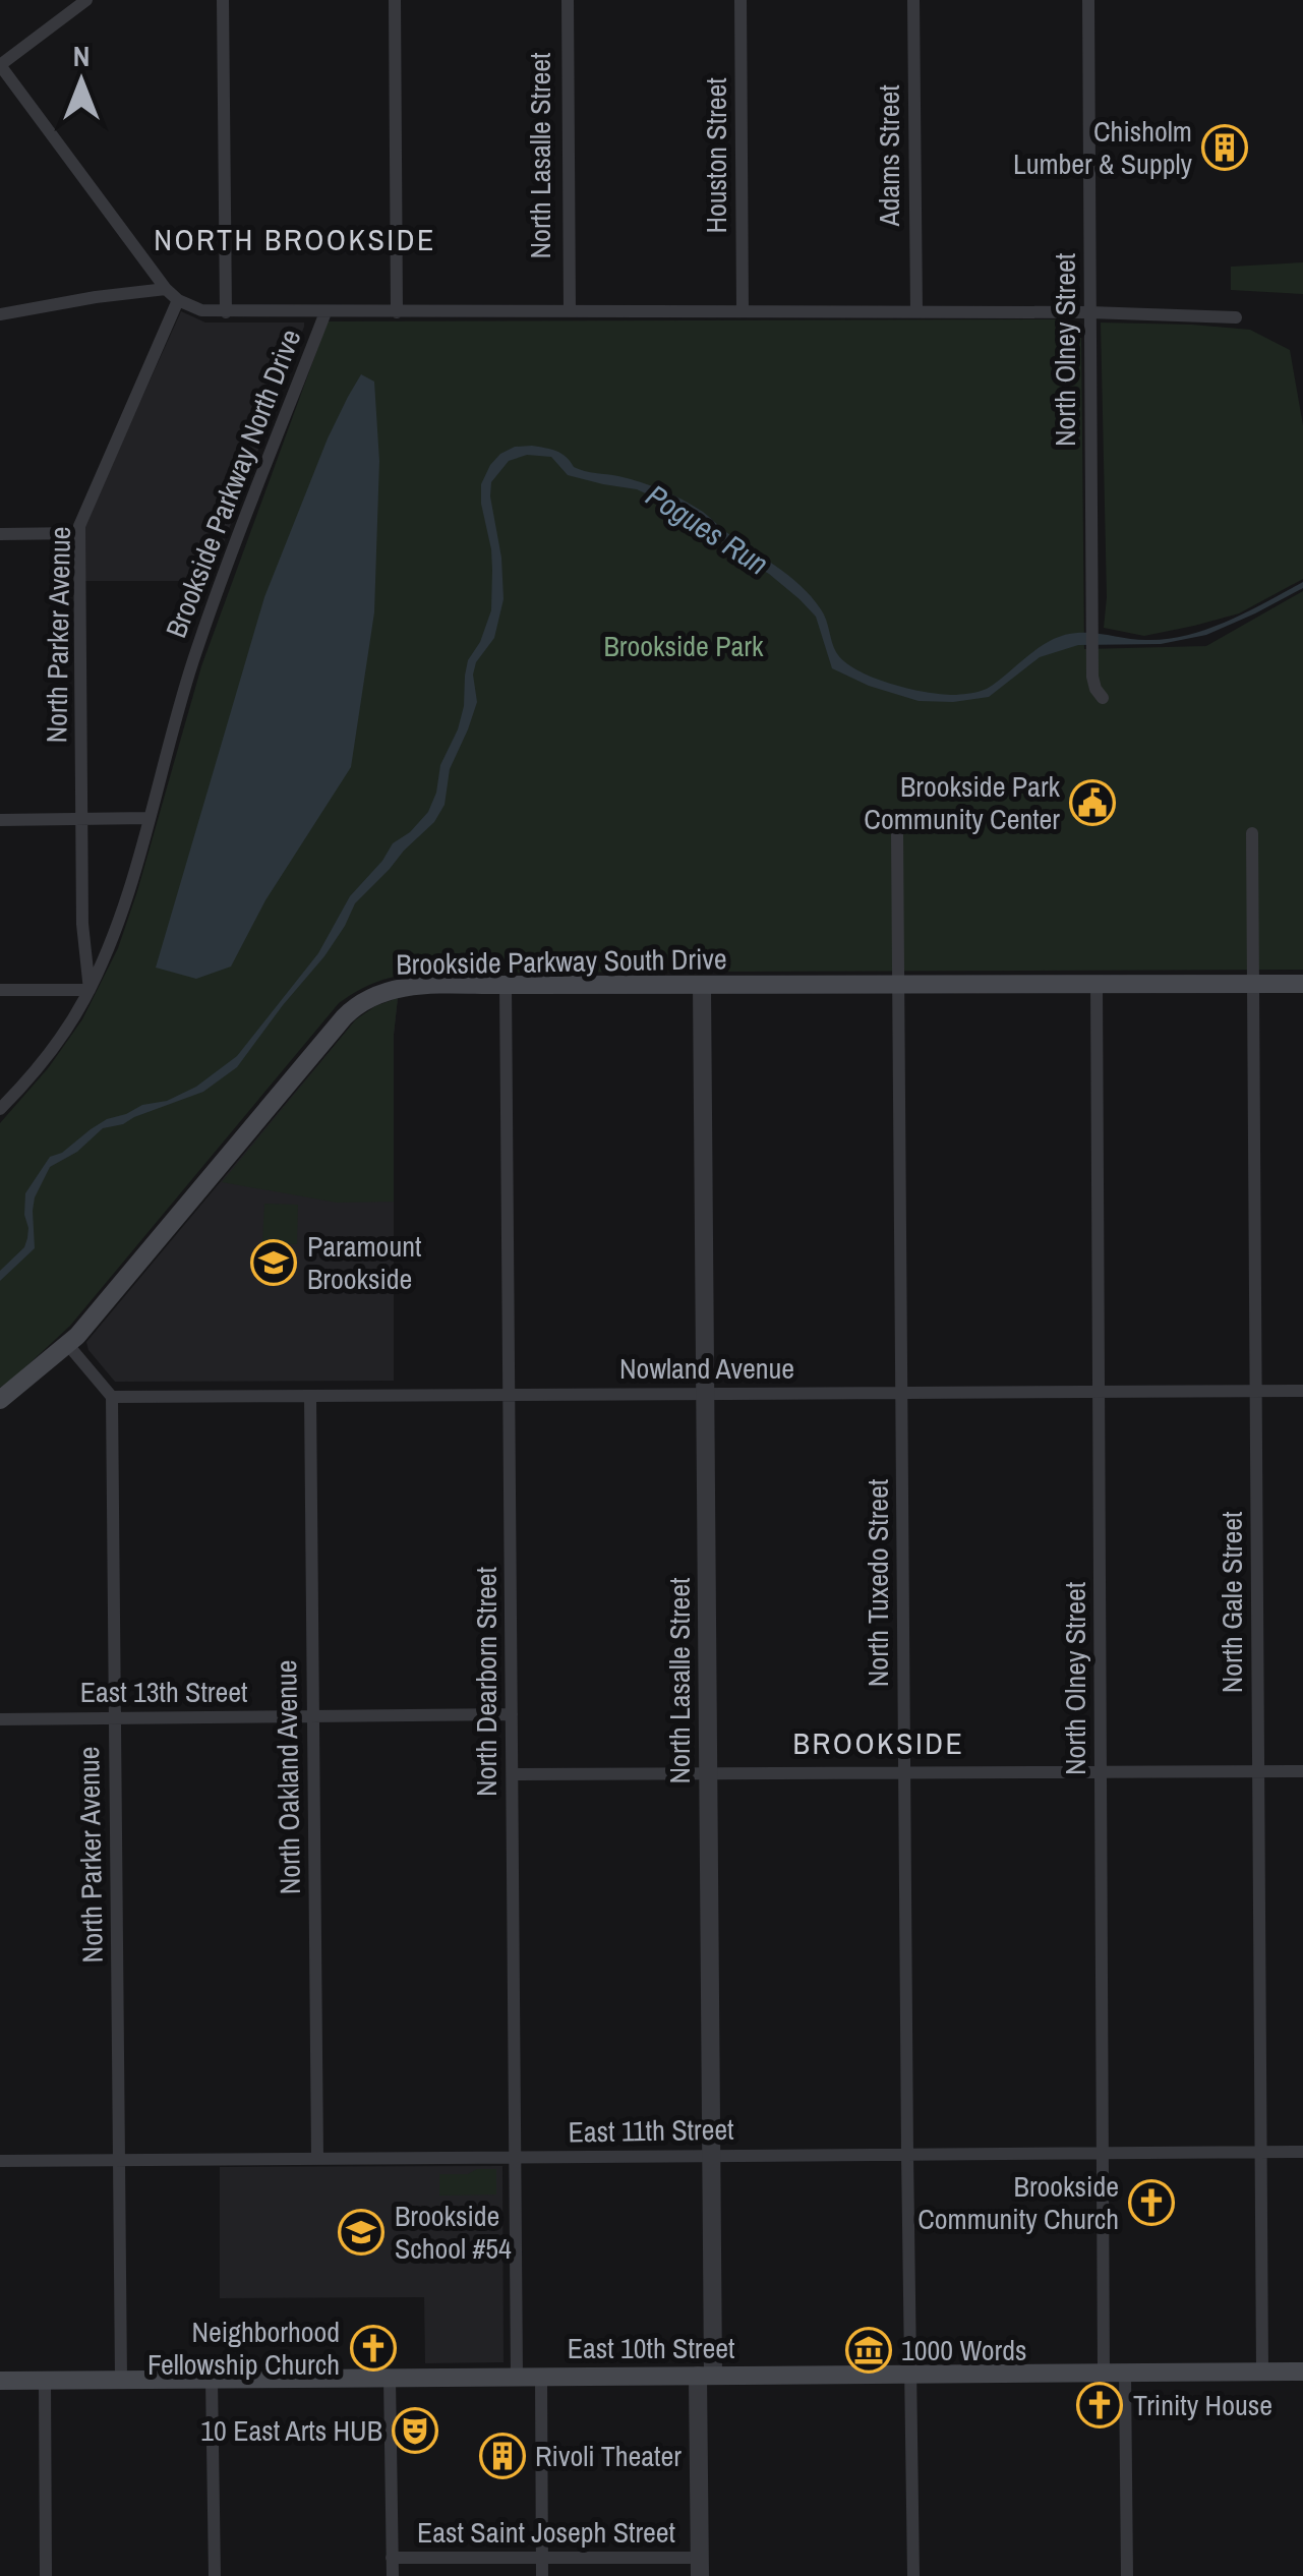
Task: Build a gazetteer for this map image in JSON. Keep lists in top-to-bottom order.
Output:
{
  "streets": {
    "main road": ["Brookside Parkway South Drive", "East 10th Street"],
    "street": [
      "North Lasalle Street",
      "Houston Street",
      "Adams Street",
      "North Olney Street",
      "Brookside Parkway North Drive",
      "North Parker Avenue",
      "Nowland Avenue",
      "North Tuxedo Street",
      "North Gale Street",
      "North Dearborn Street",
      "East 13th Street",
      "North Oakland Avenue",
      "East 11th Street",
      "East Saint Joseph Street"
    ]
  },
  "crossings": [
    ["North Lasalle Street", "Brookside Parkway North Drive"],
    ["North Lasalle Street", "Brookside Parkway South Drive"],
    ["North Lasalle Street", "Nowland Avenue"],
    ["North Lasalle Street", "East 11th Street"],
    ["North Lasalle Street", "East 10th Street"],
    ["North Lasalle Street", "East Saint Joseph Street"],
    ["Houston Street", "Brookside Parkway North Drive"],
    ["Adams Street", "Brookside Parkway North Drive"],
    ["North Olney Street", "Brookside Parkway North Drive"],
    ["North Olney Street", "Brookside Parkway South Drive"],
    ["North Olney Street", "Nowland Avenue"],
    ["North Olney Street", "East 11th Street"],
    ["North Olney Street", "East 10th Street"],
    ["Brookside Parkway North Drive", "North Parker Avenue"],
    ["North Parker Avenue", "Nowland Avenue"],
    ["North Parker Avenue", "East 13th Street"],
    ["North Parker Avenue", "East 11th Street"],
    ["North Parker Avenue", "East 10th Street"],
    ["Brookside Parkway South Drive", "North Tuxedo Street"],
    ["Brookside Parkway South Drive", "North Gale Street"],
    ["Brookside Parkway South Drive", "North Dearborn Street"],
    ["Nowland Avenue", "North Tuxedo Street"],
    ["Nowland Avenue", "North Gale Street"],
    ["Nowland Avenue", "North Dearborn Street"],
    ["Nowland Avenue", "North Oakland Avenue"],
    ["North Tuxedo Street", "East 11th Street"],
    ["North Tuxedo Street", "East 10th Street"],
    ["North Gale Street", "East 11th Street"],
    ["North Gale Street", "East 10th Street"],
    ["North Dearborn Street", "East 13th Street"],
    ["North Dearborn Street", "East 11th Street"],
    ["North Dearborn Street", "East 10th Street"],
    ["East 13th Street", "North Oakland Avenue"],
    ["North Oakland Avenue", "East 11th Street"]
  ],
  "districts": ["NORTH BROOKSIDE", "BROOKSIDE"],
  "water": ["Pogues Run"],
  "parks": ["Brookside Park"],
  "places": {
    "building": ["Chisholm Lumber & Supply", "Rivoli Theater"],
    "public building": ["Brookside Park Community Center"],
    "school or university": ["Paramount Brookside", "Brookside School #54"],
    "church": ["Brookside Community Church", "Neighborhood Fellowship Church", "Trinity House"],
    "museum": ["1000 Words"],
    "theatre": ["10 East Arts HUB"]
  },
  "north": "top"
}
